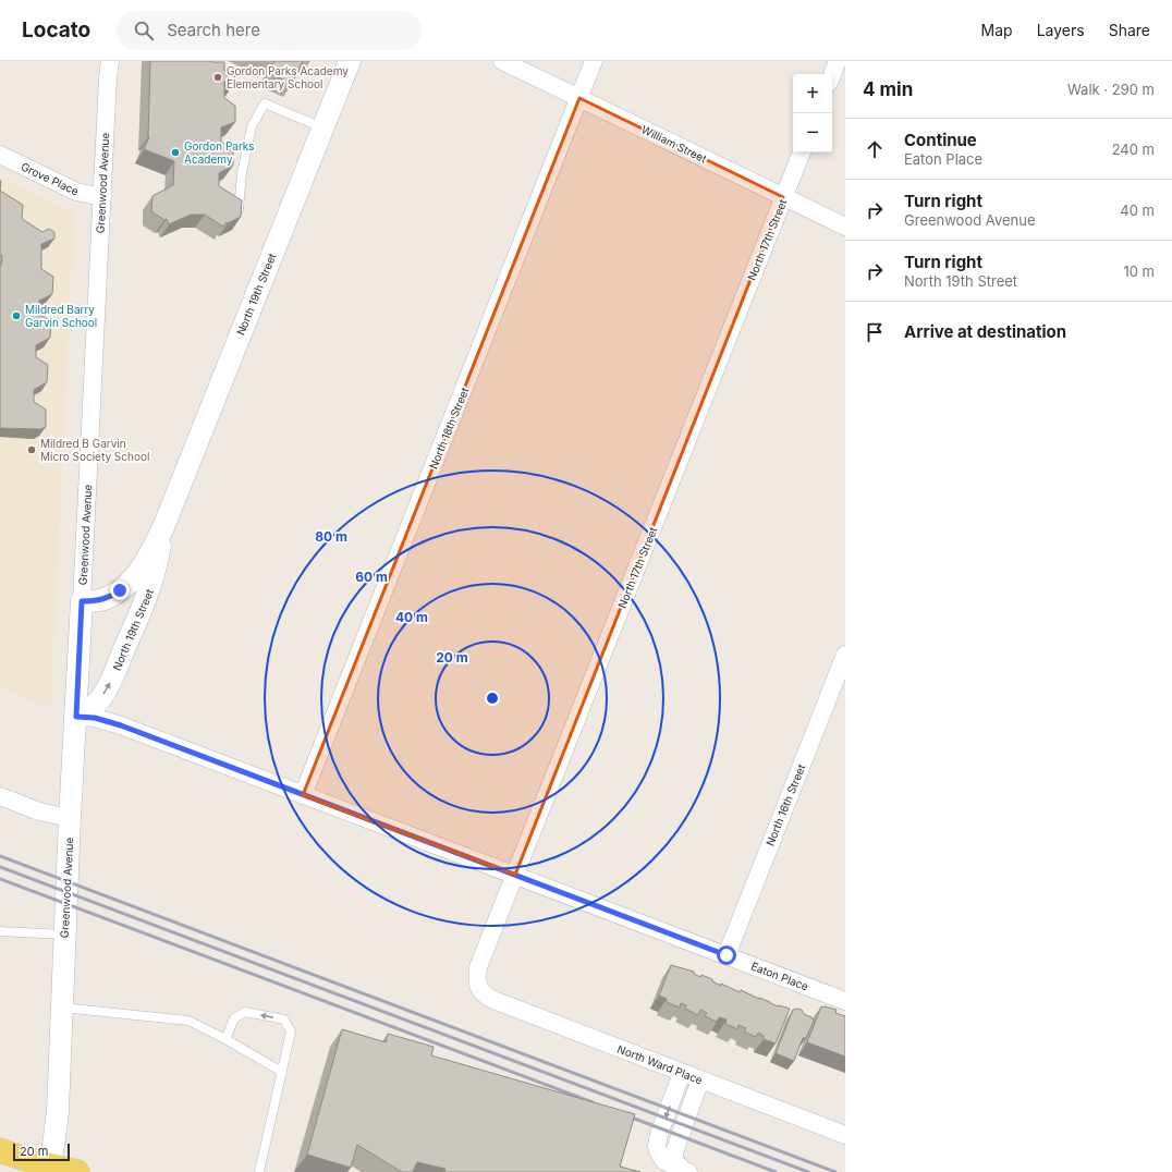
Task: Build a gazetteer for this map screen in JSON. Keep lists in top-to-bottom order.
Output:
{
  "streets": {
    "street": [
      "William Street",
      "Grove Place",
      "Greenwood Avenue",
      "North 17th Street",
      "North 19th Street",
      "North 18th Street",
      "North 16th Street",
      "Eaton Place",
      "North Ward Place"
    ]
  },
  "crossings": [
    ["William Street", "North 17th Street"],
    ["William Street", "North 18th Street"],
    ["Grove Place", "Greenwood Avenue"],
    ["Greenwood Avenue", "North 19th Street"],
    ["Greenwood Avenue", "Eaton Place"],
    ["North 17th Street", "Eaton Place"],
    ["North 17th Street", "North Ward Place"],
    ["North 19th Street", "Eaton Place"],
    ["North 18th Street", "Eaton Place"],
    ["North 16th Street", "Eaton Place"]
  ],
  "places": [
    "Gordon Parks Academy Elementary School",
    "Gordon Parks Academy",
    "Mildred Barry Garvin School",
    "Mildred B Garvin Micro Society School"
  ],
  "scale_bar": "20 m",
  "page": {
    "header": "Locato",
    "search": "Search here",
    "nav": ["Map", "Layers", "Share"],
    "heading": ["4 min", "Walk · 290 m"],
    "map_buttons": ["+", "−"],
    "list": [
      ["Continue", "Eaton Place", "240 m"],
      ["Turn right", "Greenwood Avenue", "40 m"],
      ["Turn right", "North 19th Street", "10 m"],
      "Arrive at destination"
    ],
    "scale": "20 m"
  },
  "rings": [
    "80 m",
    "60 m",
    "40 m",
    "20 m"
  ]
}
